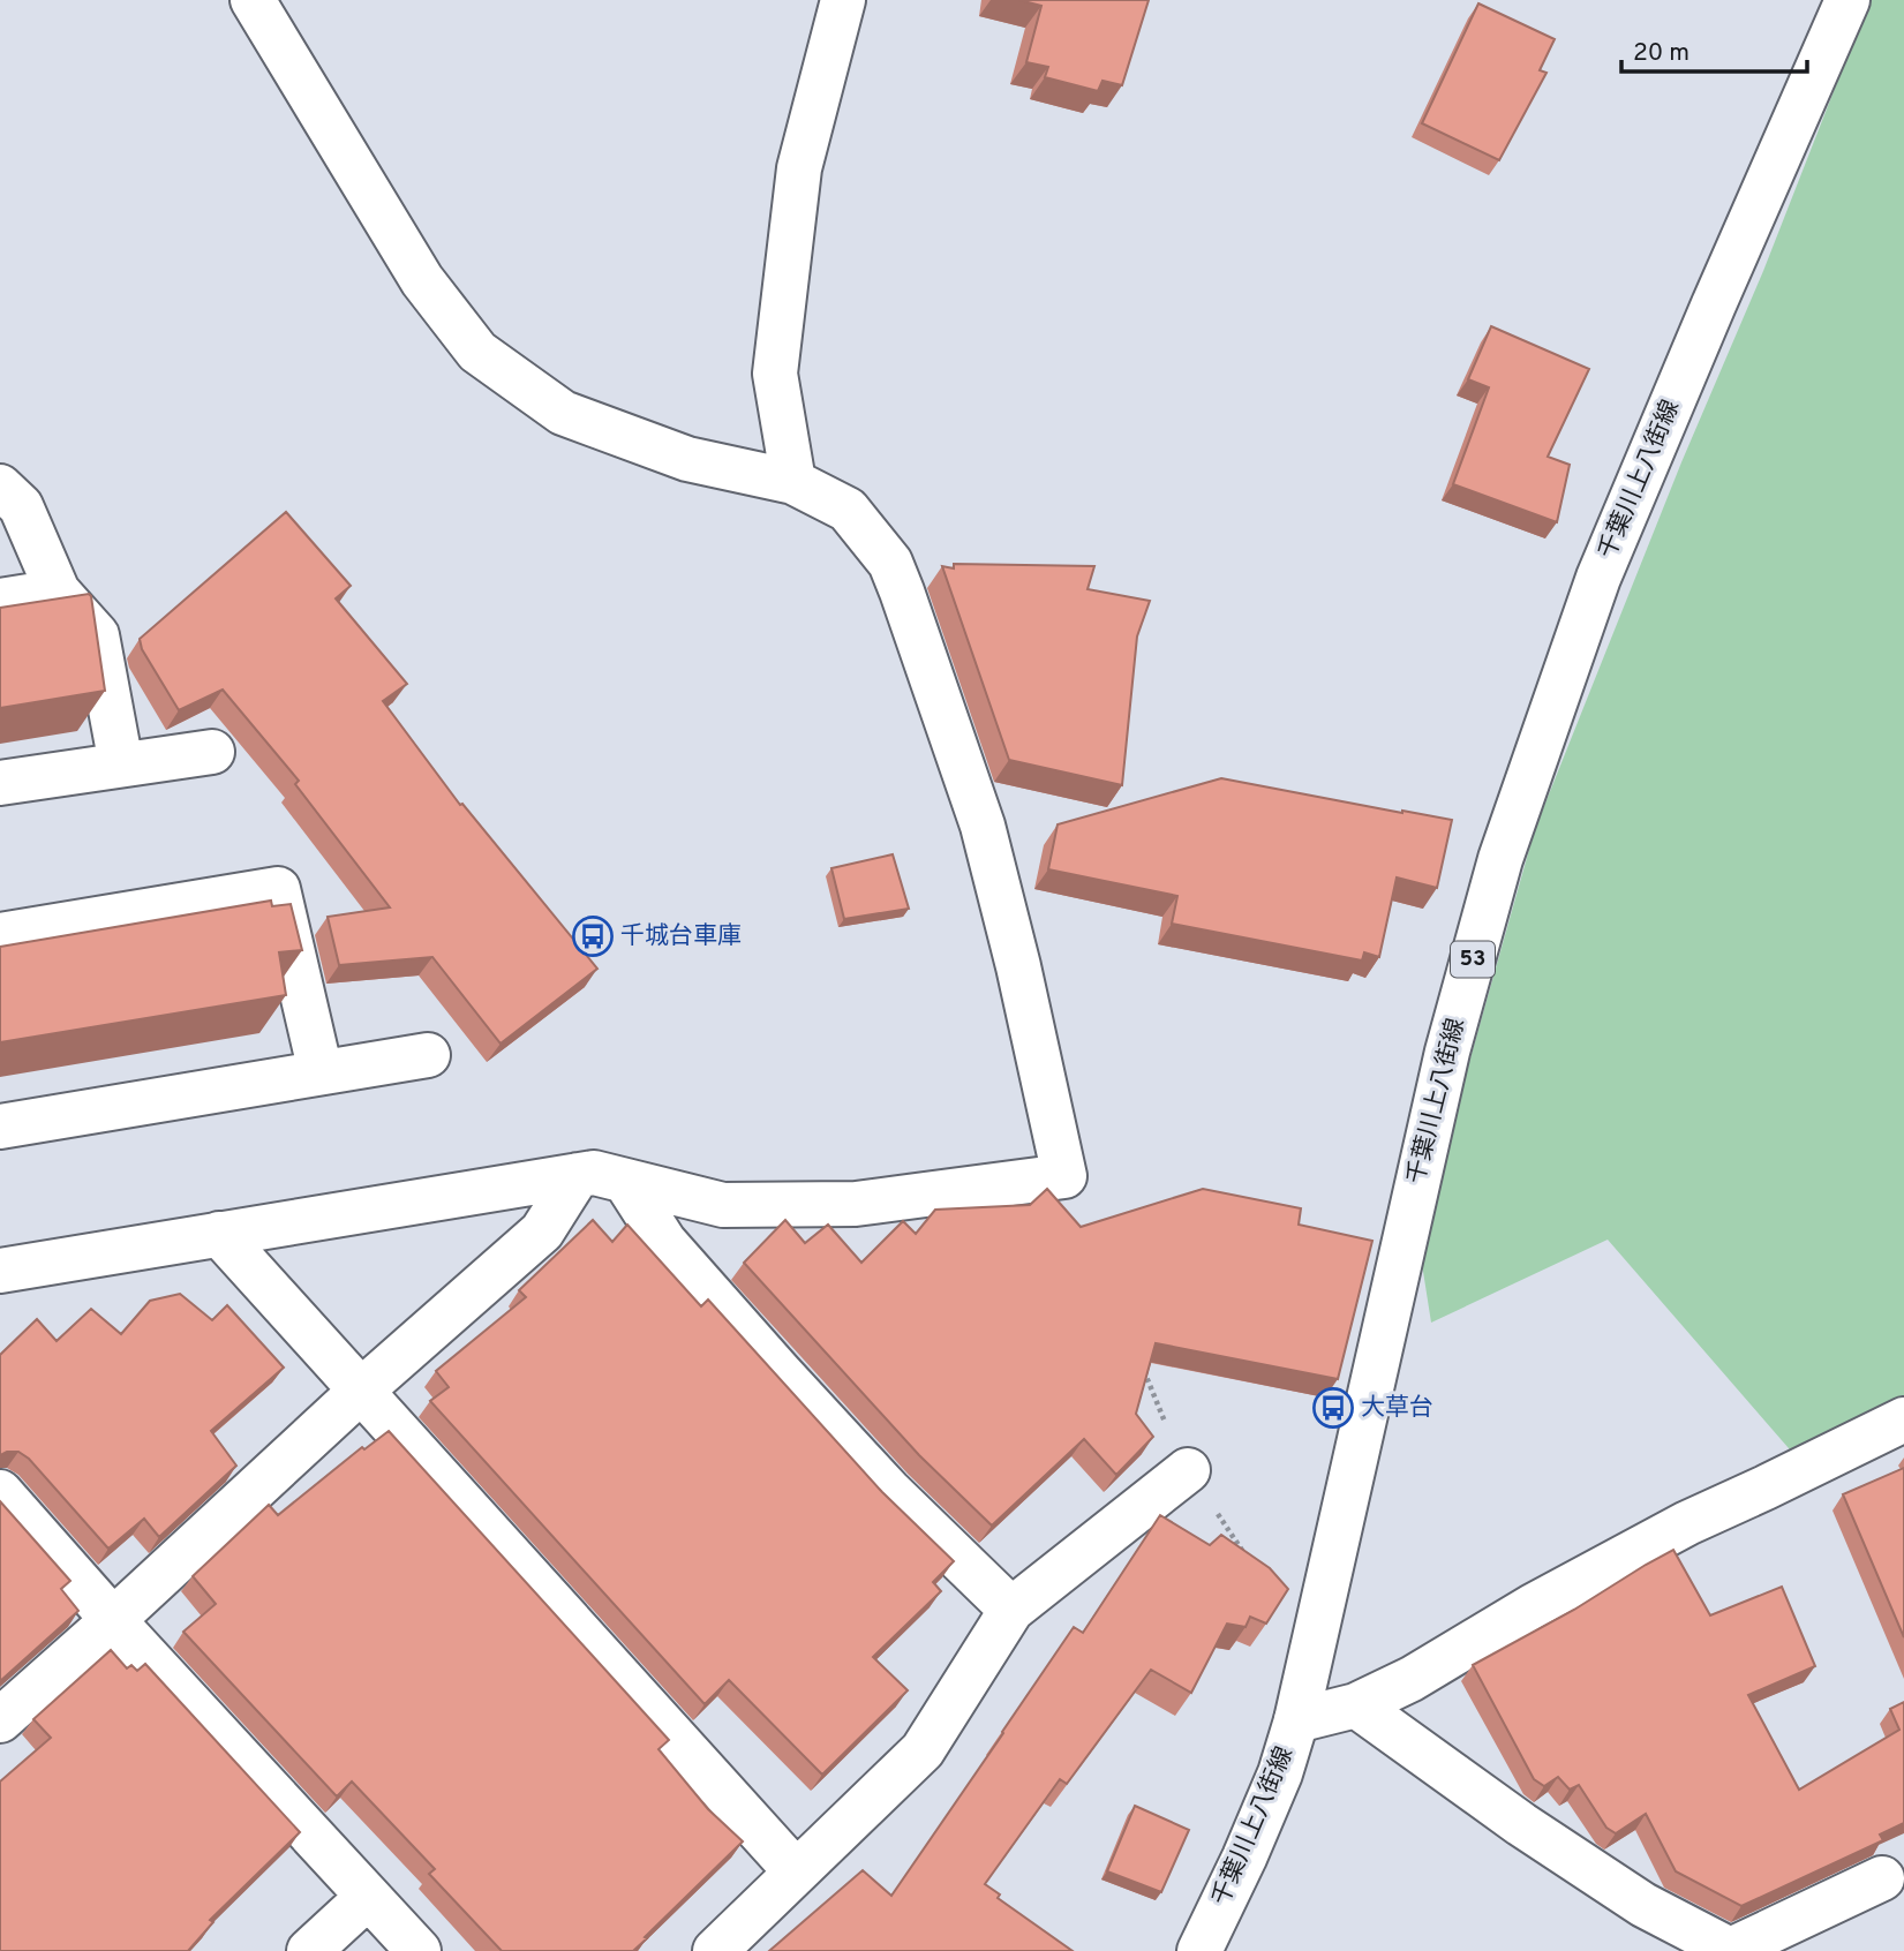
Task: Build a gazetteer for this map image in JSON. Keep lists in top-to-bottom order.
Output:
{
  "streets": {
    "street": ["千葉川上八街線", "53"]
  },
  "places": {
    "bus stop": ["千城台車庫", "大草台"]
  },
  "scale_bar": "20 m"
}
